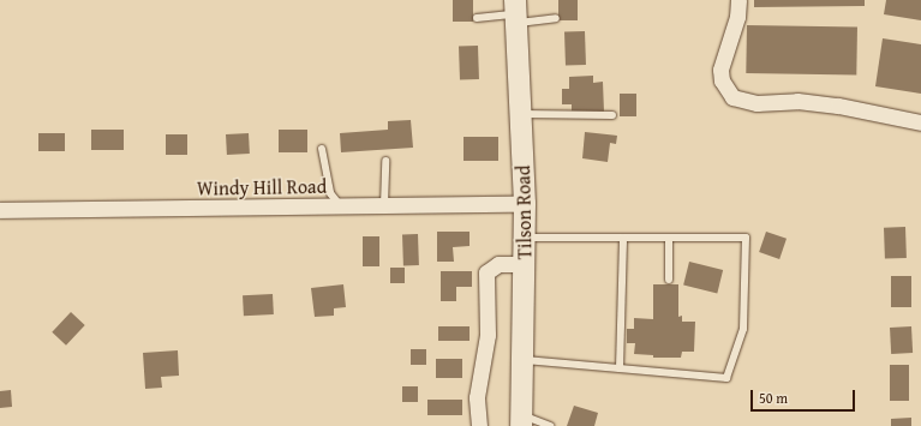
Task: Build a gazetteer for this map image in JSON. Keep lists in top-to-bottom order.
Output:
{
  "streets": {
    "street": ["Windy Hill Road", "Tilson Road"]
  },
  "crossings": [
    ["Windy Hill Road", "Tilson Road"]
  ],
  "scale_bar": "50 m"
}
